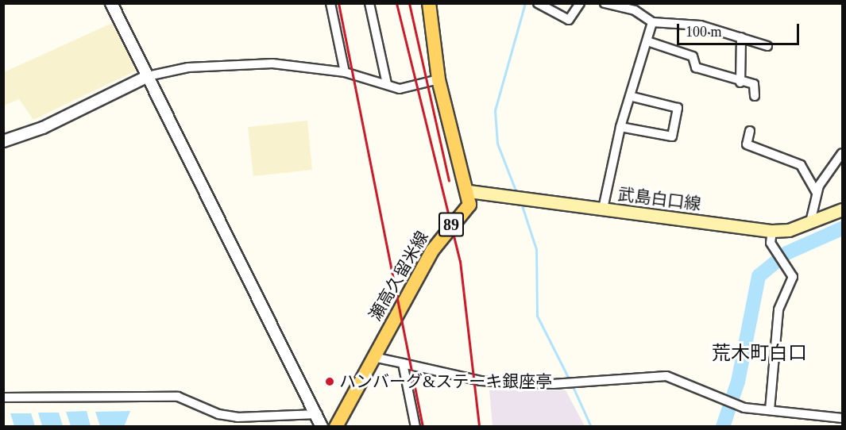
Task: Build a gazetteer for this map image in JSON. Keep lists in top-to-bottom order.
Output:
{
  "streets": {
    "main road": ["武島白口線", "89", "瀬高久留米線"]
  },
  "crossings": [
    ["武島白口線", "89"],
    ["武島白口線", "瀬高久留米線"],
    ["89", "瀬高久留米線"]
  ],
  "districts": ["荒木町白口"],
  "places": ["ハンバーグ&ステーキ銀座亭"],
  "scale_bar": "100 m"
}
